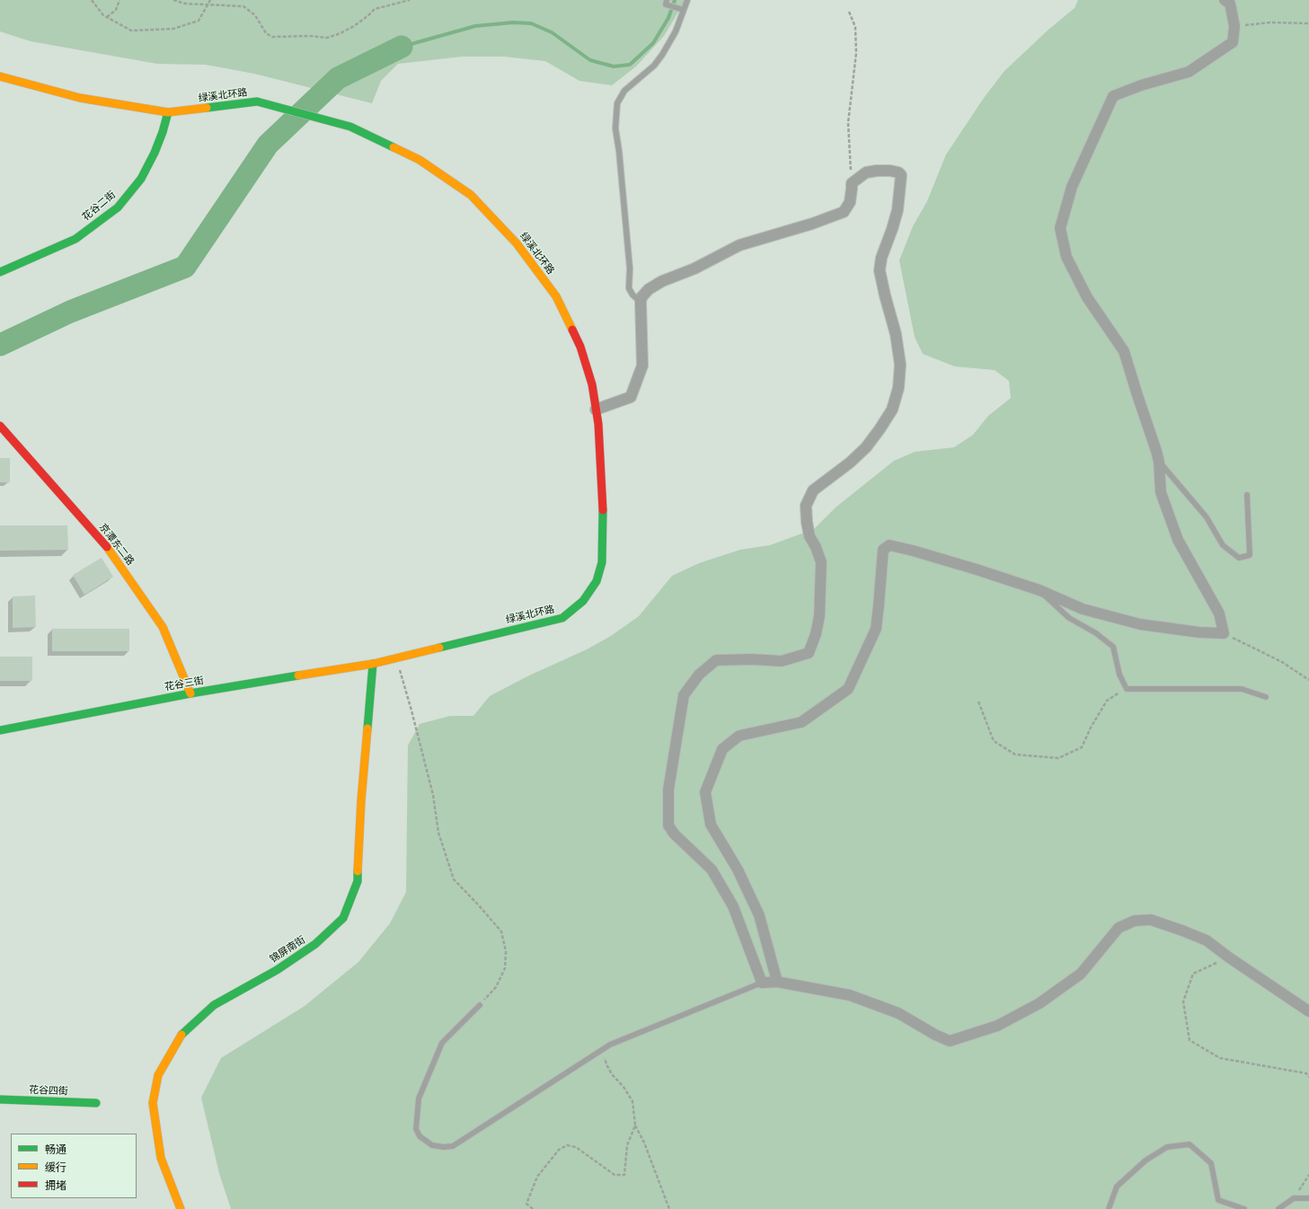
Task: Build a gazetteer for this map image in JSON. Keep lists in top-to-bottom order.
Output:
{
  "streets": {
    "street": [
      "绿溪北环路",
      "花谷二街",
      "京潭东二路",
      "花谷三街",
      "锦屏南街",
      "花谷四街"
    ]
  },
  "crossings": [
    ["绿溪北环路", "花谷二街"],
    ["绿溪北环路", "花谷三街"],
    ["绿溪北环路", "锦屏南街"],
    ["京潭东二路", "花谷三街"],
    ["花谷三街", "锦屏南街"]
  ],
  "legend": ["畅通", "缓行", "拥堵"]
}
